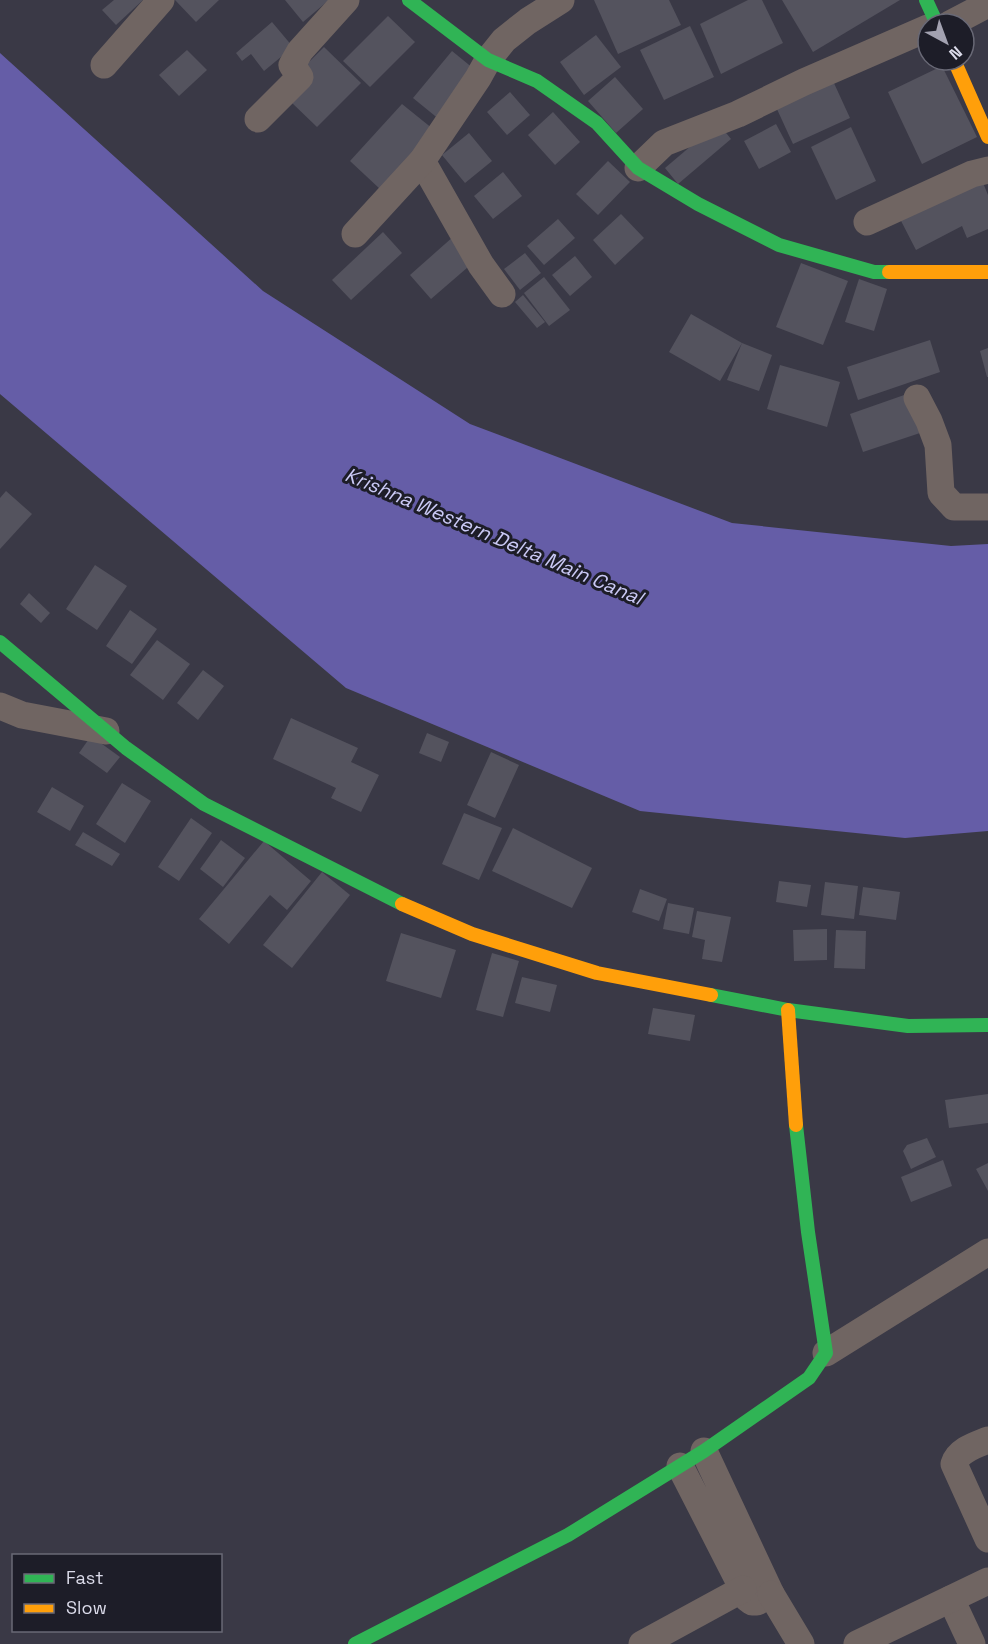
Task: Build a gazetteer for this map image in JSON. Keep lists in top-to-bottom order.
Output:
{
  "water": ["Krishna Western Delta Main Canal"],
  "legend": ["Fast", "Slow"],
  "north": "bottom right"
}
